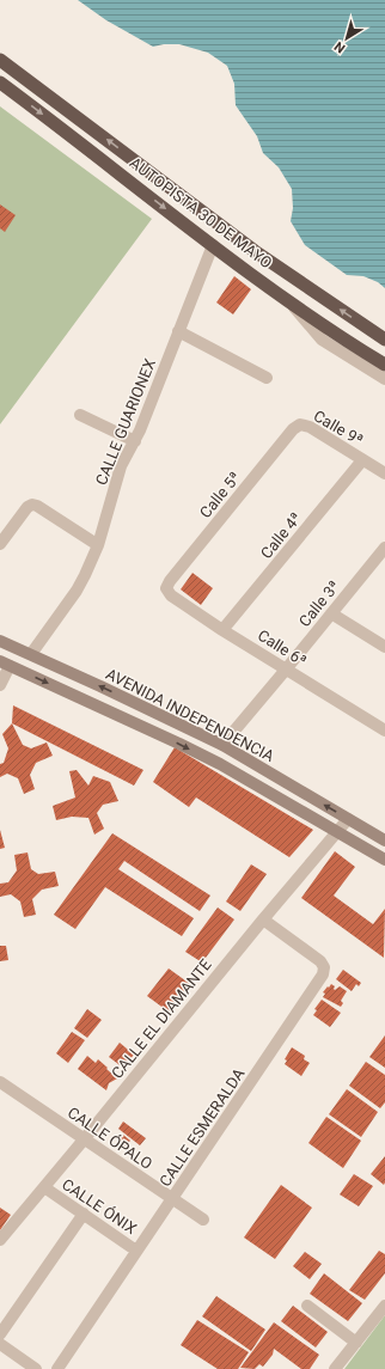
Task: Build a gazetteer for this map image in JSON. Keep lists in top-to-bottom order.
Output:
{
  "streets": {
    "highway": ["AUTOPISTA 30 DE MAYO"],
    "main road": ["AVENIDA INDEPENDENCIA"],
    "street": [
      "CALLE GUARIONEX",
      "Calle 9ª",
      "Calle 5ª",
      "Calle 4ª",
      "Calle 3ª",
      "Calle 6ª",
      "CALLE EL DIAMANTE",
      "CALLE ESMERALDA",
      "CALLE ÓPALO",
      "CALLE ÓNIX"
    ]
  },
  "crossings": [
    ["AUTOPISTA 30 DE MAYO", "CALLE GUARIONEX"],
    ["CALLE GUARIONEX", "AVENIDA INDEPENDENCIA"],
    ["Calle 9ª", "Calle 5ª"],
    ["Calle 9ª", "Calle 4ª"],
    ["Calle 5ª", "Calle 6ª"],
    ["Calle 4ª", "Calle 6ª"],
    ["Calle 3ª", "Calle 6ª"],
    ["Calle 3ª", "AVENIDA INDEPENDENCIA"],
    ["AVENIDA INDEPENDENCIA", "CALLE EL DIAMANTE"],
    ["CALLE EL DIAMANTE", "CALLE ESMERALDA"],
    ["CALLE EL DIAMANTE", "CALLE ÓPALO"],
    ["CALLE EL DIAMANTE", "CALLE ÓNIX"],
    ["CALLE ESMERALDA", "CALLE ÓPALO"],
    ["CALLE ESMERALDA", "CALLE ÓNIX"]
  ],
  "north": "bottom left"
}
